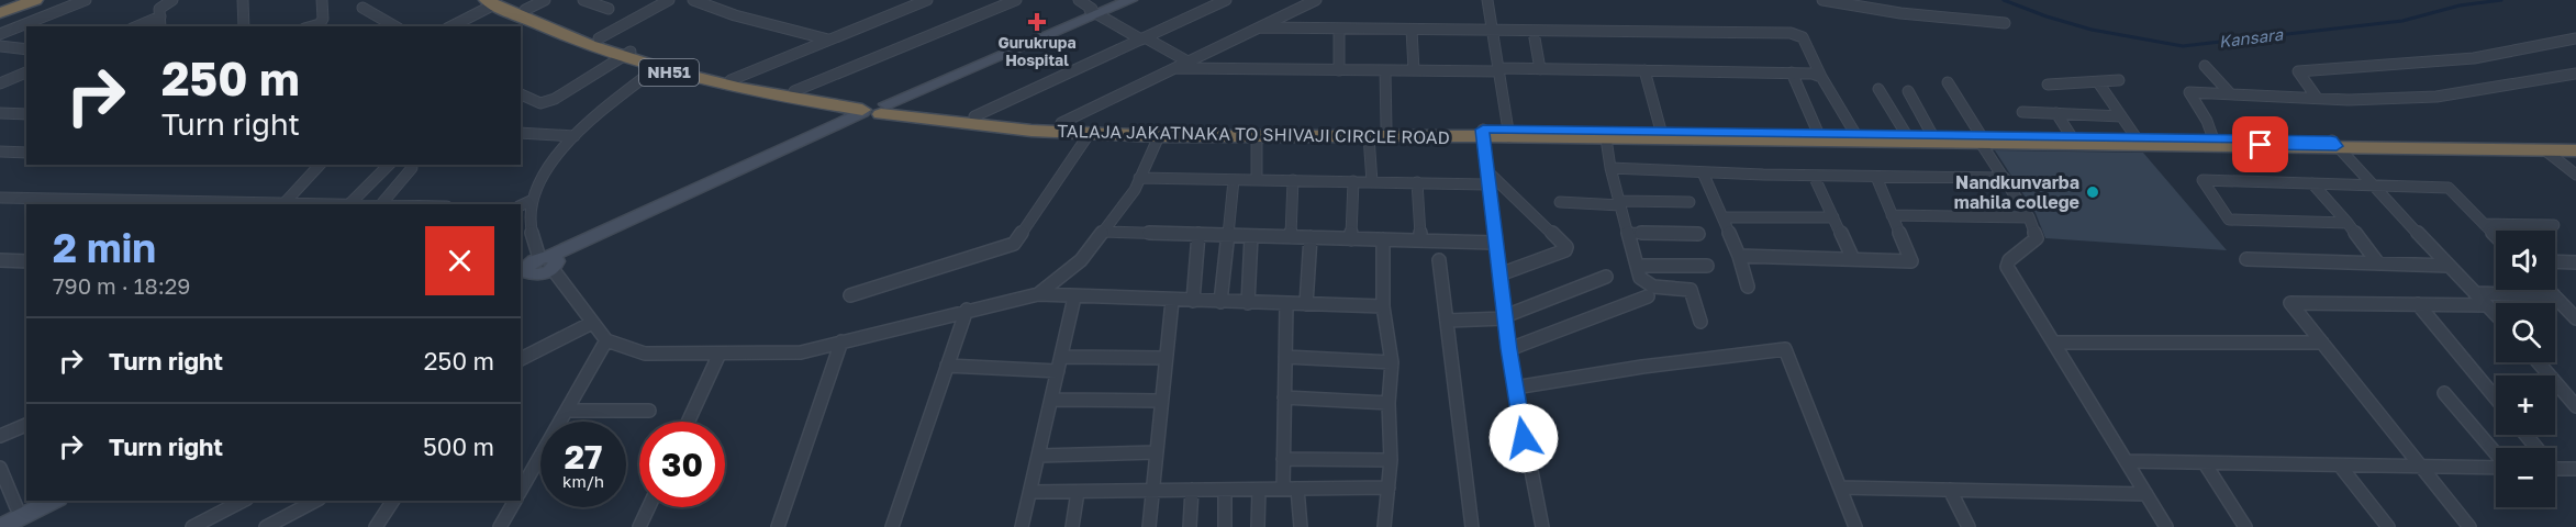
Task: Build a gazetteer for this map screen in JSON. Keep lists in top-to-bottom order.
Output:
{
  "streets": {
    "highway": ["NH51", "TALAJA JAKATNAKA TO SHIVAJI CIRCLE ROAD"]
  },
  "water": ["Kansara"],
  "places": {
    "health": ["Gurukrupa Hospital"],
    "other": ["Nandkunvarba mahila college"]
  },
  "page": {
    "turn": ["250 m", "Turn right"],
    "heading": ["2 min", "790 m · 18:29"],
    "map_buttons": ["+", "−"],
    "list": [
      {
        "name": "Turn right",
        "value": "250 m"
      },
      {
        "name": "Turn right",
        "value": "500 m"
      }
    ],
    "speed": "27 km/h",
    "limit": "30"
  }
}
